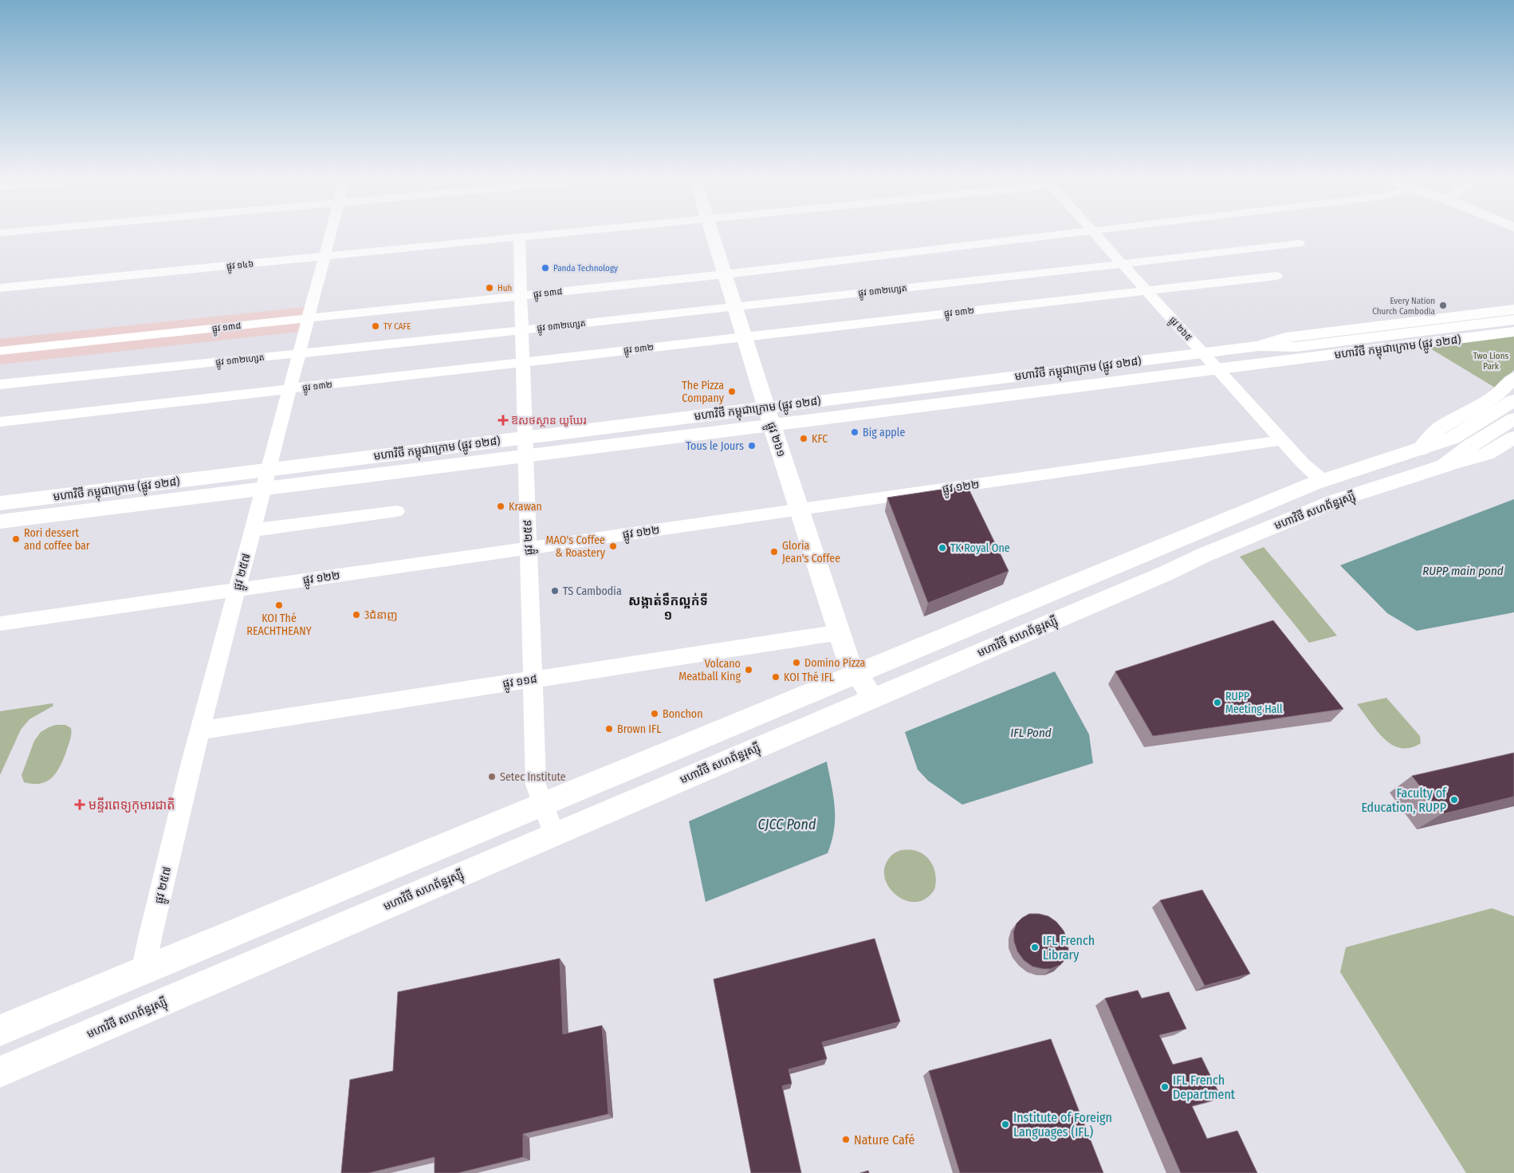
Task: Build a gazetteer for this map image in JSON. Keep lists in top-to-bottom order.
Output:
{
  "streets": {
    "main road": ["មហាវិថី កម្ពុជាក្រោម (ផ្លូវ ១២៨)", "ផ្លូវ ២៦១", "មហាវិថី សហព័ន្ធរុស្ស៊ី"],
    "street": [
      "ផ្លូវ ១៤៦",
      "ផ្លូវ ១៣២ហ្សេត",
      "ផ្លូវ ១៣៨",
      "ផ្លូវ ១៣២",
      "ផ្លូវ ២៦៥",
      "ផ្លូវ ១២២",
      "ផ្លូវ ២៥៩",
      "ផ្លូវ ២៥៧",
      "ផ្លូវ ១១៨"
    ]
  },
  "crossings": [
    ["ផ្លូវ ១៤៦", "ផ្លូវ ២៥៩"],
    ["ផ្លូវ ១៤៦", "ផ្លូវ ២៥៧"],
    ["ផ្លូវ ១៣២ហ្សេត", "ផ្លូវ ២៦៥"],
    ["ផ្លូវ ១៣២ហ្សេត", "ផ្លូវ ២៦១"],
    ["ផ្លូវ ១៣២ហ្សេត", "ផ្លូវ ២៥៩"],
    ["ផ្លូវ ១៣២ហ្សេត", "ផ្លូវ ២៥៧"],
    ["ផ្លូវ ១៣៨", "ផ្លូវ ២៦៥"],
    ["ផ្លូវ ១៣៨", "ផ្លូវ ២៦១"],
    ["ផ្លូវ ១៣៨", "ផ្លូវ ២៥៩"],
    ["ផ្លូវ ១៣៨", "ផ្លូវ ២៥៧"],
    ["ផ្លូវ ១៣២", "ផ្លូវ ២៦៥"],
    ["ផ្លូវ ១៣២", "ផ្លូវ ២៦១"],
    ["ផ្លូវ ១៣២", "ផ្លូវ ២៥៩"],
    ["ផ្លូវ ១៣២", "ផ្លូវ ២៥៧"],
    ["ផ្លូវ ២៦៥", "មហាវិថី កម្ពុជាក្រោម (ផ្លូវ ១២៨)"],
    ["ផ្លូវ ២៦៥", "ផ្លូវ ១២២"],
    ["ផ្លូវ ២៦៥", "មហាវិថី សហព័ន្ធរុស្ស៊ី"],
    ["មហាវិថី កម្ពុជាក្រោម (ផ្លូវ ១២៨)", "ផ្លូវ ២៦១"],
    ["មហាវិថី កម្ពុជាក្រោម (ផ្លូវ ១២៨)", "ផ្លូវ ២៥៩"],
    ["មហាវិថី កម្ពុជាក្រោម (ផ្លូវ ១២៨)", "ផ្លូវ ២៥៧"],
    ["ផ្លូវ ២៦១", "ផ្លូវ ១២២"],
    ["ផ្លូវ ២៦១", "មហាវិថី សហព័ន្ធរុស្ស៊ី"],
    ["ផ្លូវ ២៦១", "ផ្លូវ ១១៨"],
    ["ផ្លូវ ១២២", "ផ្លូវ ២៥៩"],
    ["ផ្លូវ ១២២", "ផ្លូវ ២៥៧"],
    ["មហាវិថី សហព័ន្ធរុស្ស៊ី", "ផ្លូវ ២៥៩"],
    ["មហាវិថី សហព័ន្ធរុស្ស៊ី", "ផ្លូវ ២៥៧"],
    ["ផ្លូវ ២៥៩", "ផ្លូវ ១១៨"],
    ["ផ្លូវ ២៥៧", "ផ្លូវ ១១៨"]
  ],
  "districts": ["សង្កាត់ទឹកល្អក់ទី ១"],
  "water": ["RUPP main pond", "IFL Pond", "CJCC Pond"],
  "parks": ["Two Lions Park"],
  "places": {
    "other": [
      "Panda Technology",
      "Huh",
      "Every Nation Church Cambodia",
      "TY CAFE",
      "The Pizza Company",
      "Big apple",
      "KFC",
      "Tous le Jours",
      "Krawan",
      "Rori dessert and coffee bar",
      "MAO's Coffee & Roastery",
      "TK Royal One",
      "Gloria Jean's Coffee",
      "TS Cambodia",
      "KOI Thé REACHTHEANY",
      "3ជំនាញ",
      "Domino Pizza",
      "Volcano Meatball King",
      "KOI Thé IFL",
      "RUPP Meeting Hall",
      "Bonchon",
      "Brown IFL",
      "Setec Institute",
      "Faculty of Education, RUPP",
      "IFL French Library",
      "IFL French Department",
      "Institute of Foreign Languages (IFL)",
      "Nature Café"
    ],
    "health": ["ឱសថស្ថាន យូឃែរ", "មន្ទីរពេទ្យកុមារជាតិ"]
  }
}
